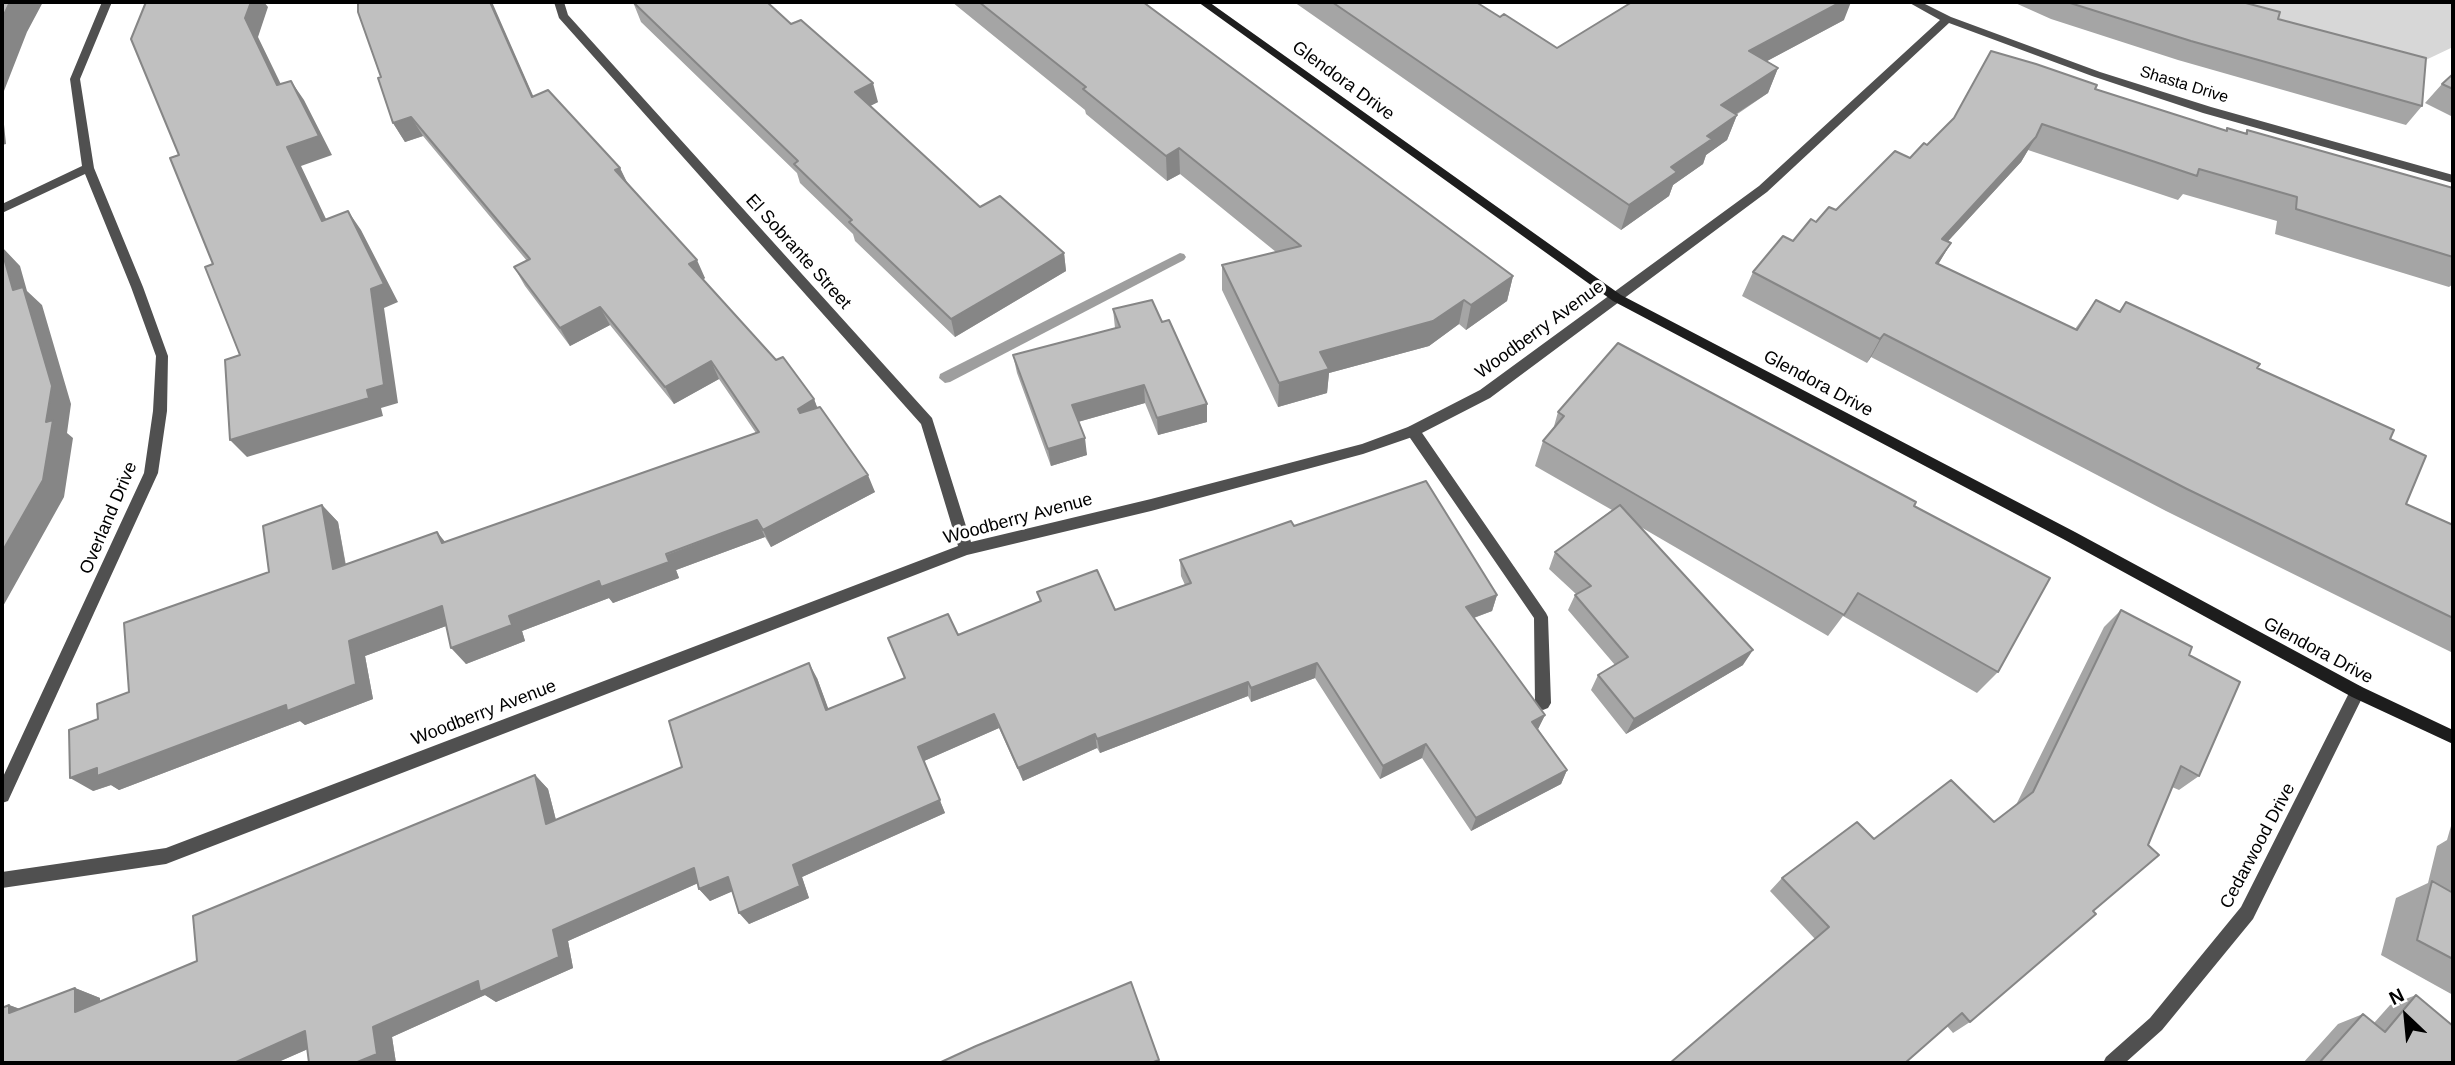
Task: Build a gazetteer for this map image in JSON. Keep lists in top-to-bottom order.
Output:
{
  "streets": {
    "street": [
      "Glendora Drive",
      "Shasta Drive",
      "El Sobrante Street",
      "Woodberry Avenue",
      "Overland Drive",
      "Cedarwood Drive"
    ]
  },
  "crossings": [
    ["Glendora Drive", "Woodberry Avenue"],
    ["Glendora Drive", "Cedarwood Drive"],
    ["Shasta Drive", "Woodberry Avenue"],
    ["El Sobrante Street", "Woodberry Avenue"]
  ],
  "north": "top left"
}
